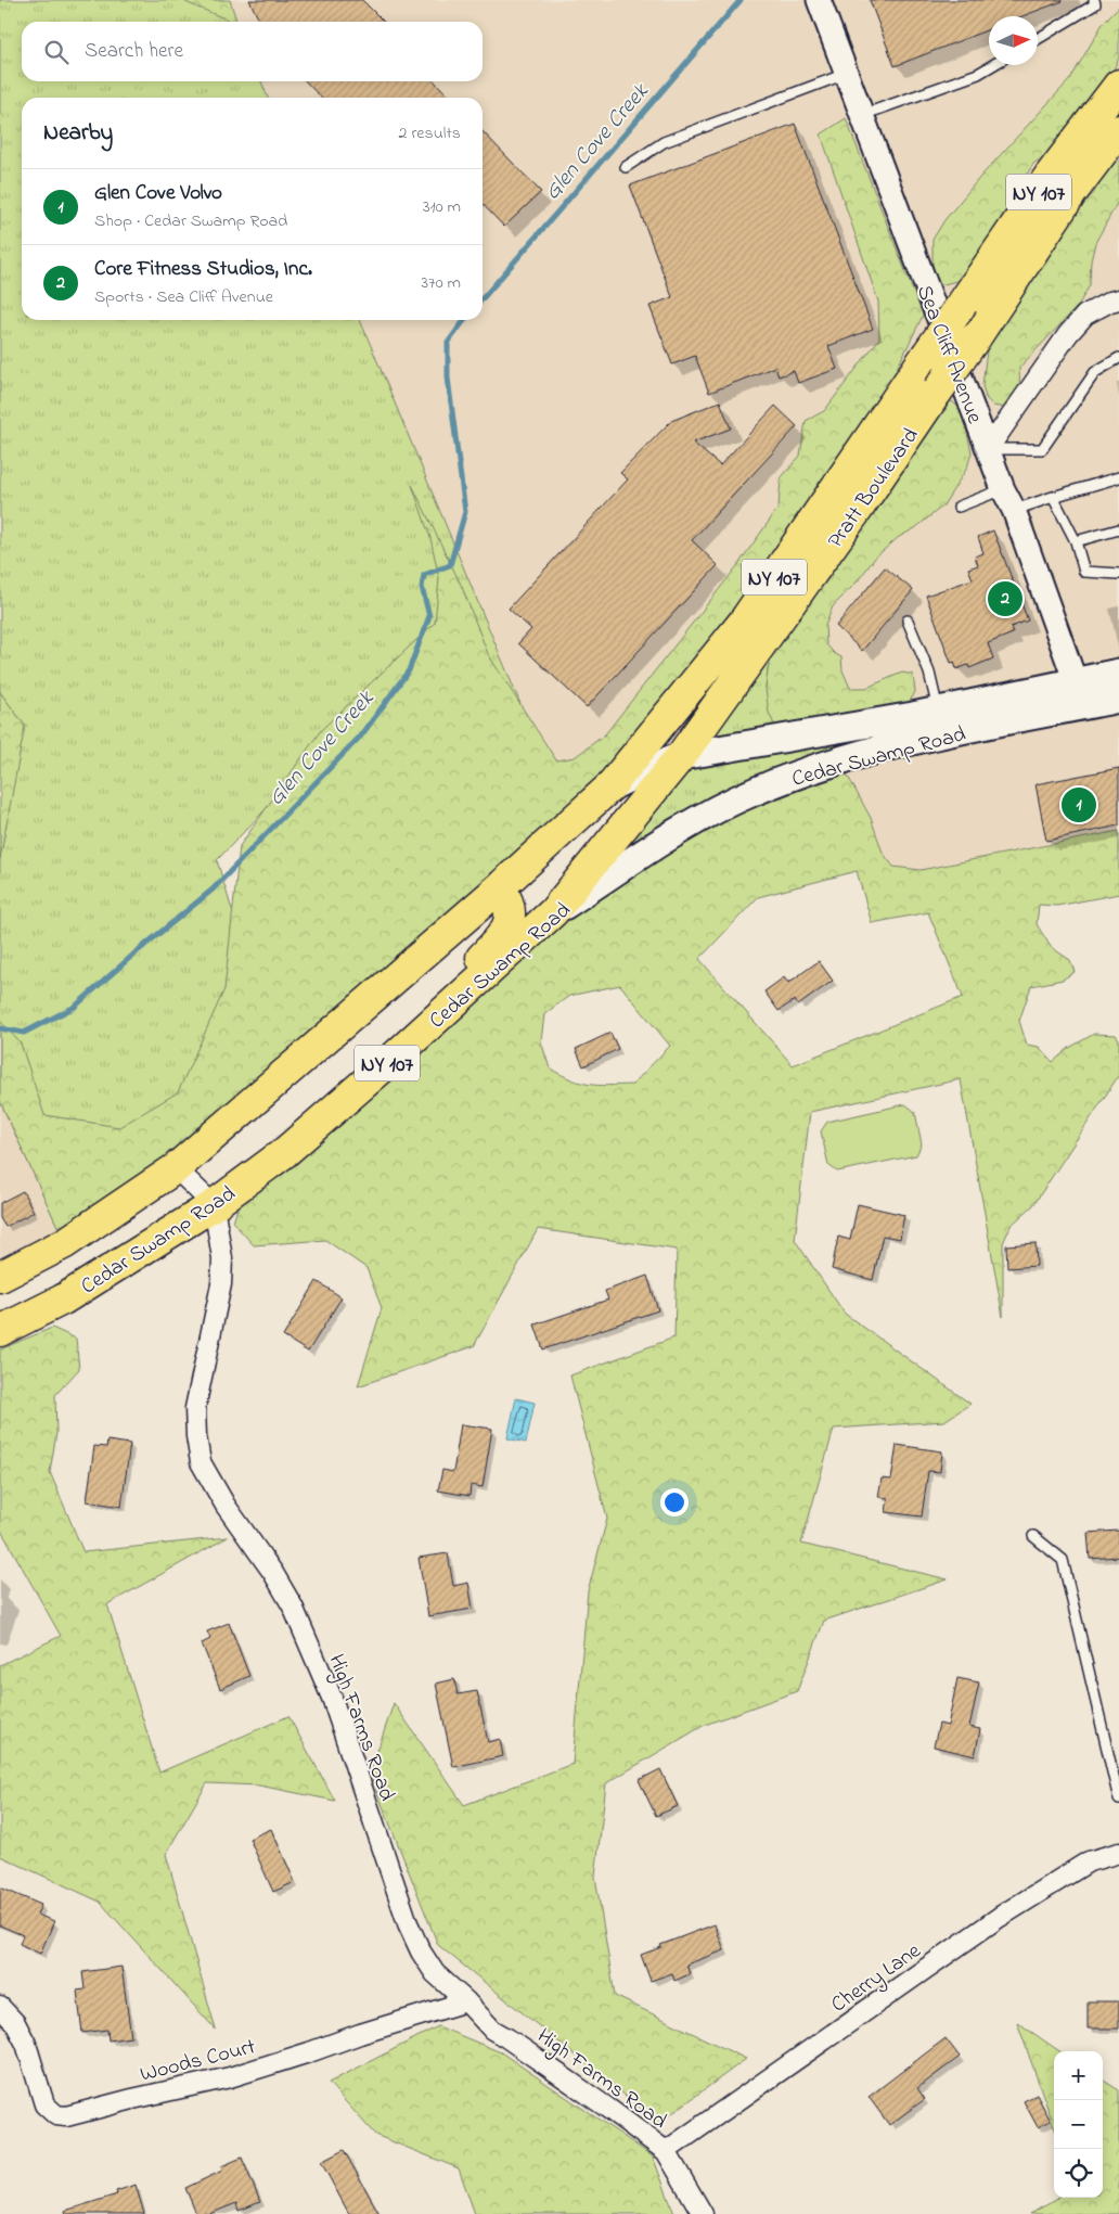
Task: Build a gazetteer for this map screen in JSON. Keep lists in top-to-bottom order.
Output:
{
  "streets": {
    "main road": ["NY 107", "Pratt Boulevard", "Cedar Swamp Road"],
    "street": [
      "Sea Cliff Avenue",
      "High Farms Road",
      "Cherry Lane",
      "Woods Court"
    ]
  },
  "crossings": [
    ["Sea Cliff Avenue", "Cedar Swamp Road"],
    ["Pratt Boulevard", "Cedar Swamp Road"],
    ["Cedar Swamp Road", "High Farms Road"],
    ["High Farms Road", "Cherry Lane"],
    ["High Farms Road", "Woods Court"]
  ],
  "water": ["Glen Cove Creek"],
  "north": "right",
  "page": {
    "search": "Search here",
    "heading": ["Nearby", "2 results"],
    "list": [
      {
        "mark": "1",
        "name": "Glen Cove Volvo",
        "note": "Shop · Cedar Swamp Road",
        "value": "310 m"
      },
      {
        "mark": "2",
        "name": "Core Fitness Studios, Inc.",
        "note": "Sports · Sea Cliff Avenue",
        "value": "370 m"
      }
    ],
    "pins": ["2", "1"],
    "map_buttons": ["+", "−"]
  }
}
